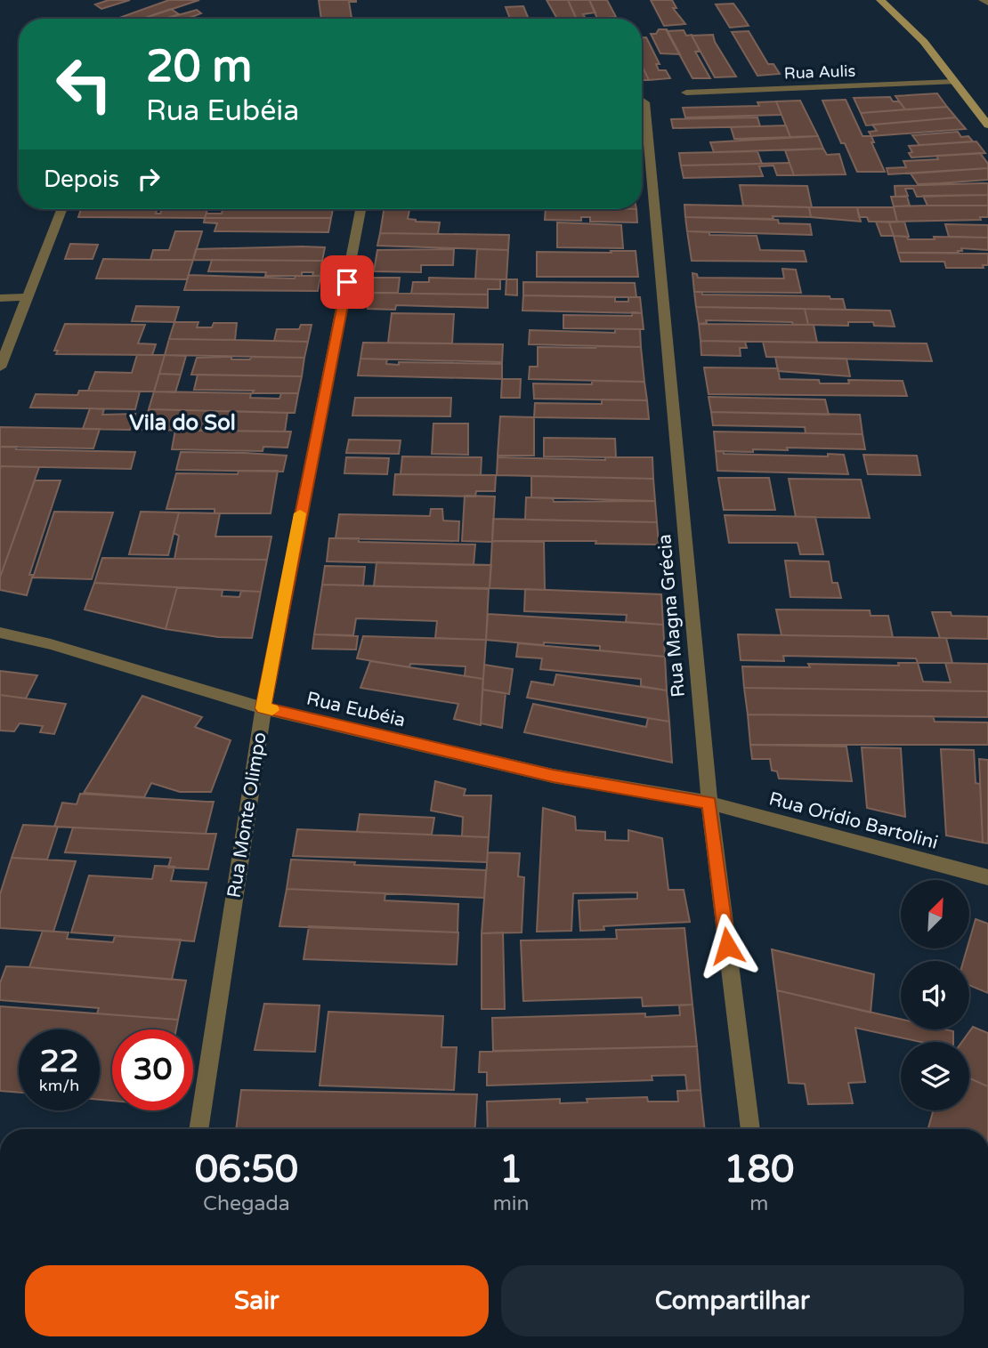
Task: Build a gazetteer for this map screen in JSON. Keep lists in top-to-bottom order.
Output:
{
  "streets": {
    "street": [
      "Rua Aulis",
      "Rua Magna Grécia",
      "Rua Eubéia",
      "Rua Monte Olimpo",
      "Rua Orídio Bartolini"
    ]
  },
  "crossings": [
    ["Rua Magna Grécia", "Rua Eubéia"],
    ["Rua Magna Grécia", "Rua Orídio Bartolini"],
    ["Rua Eubéia", "Rua Monte Olimpo"],
    ["Rua Eubéia", "Rua Orídio Bartolini"]
  ],
  "districts": ["Vila do Sol"],
  "north": "top right",
  "page": {
    "turn": ["20 m", "Rua Eubéia"],
    "then": "Depois",
    "speed": "22 km/h",
    "limit": "30",
    "eta": [
      "06:50",
      "Chegada",
      "1",
      "min",
      "180",
      "m"
    ],
    "buttons": ["Sair", "Compartilhar"]
  }
}
